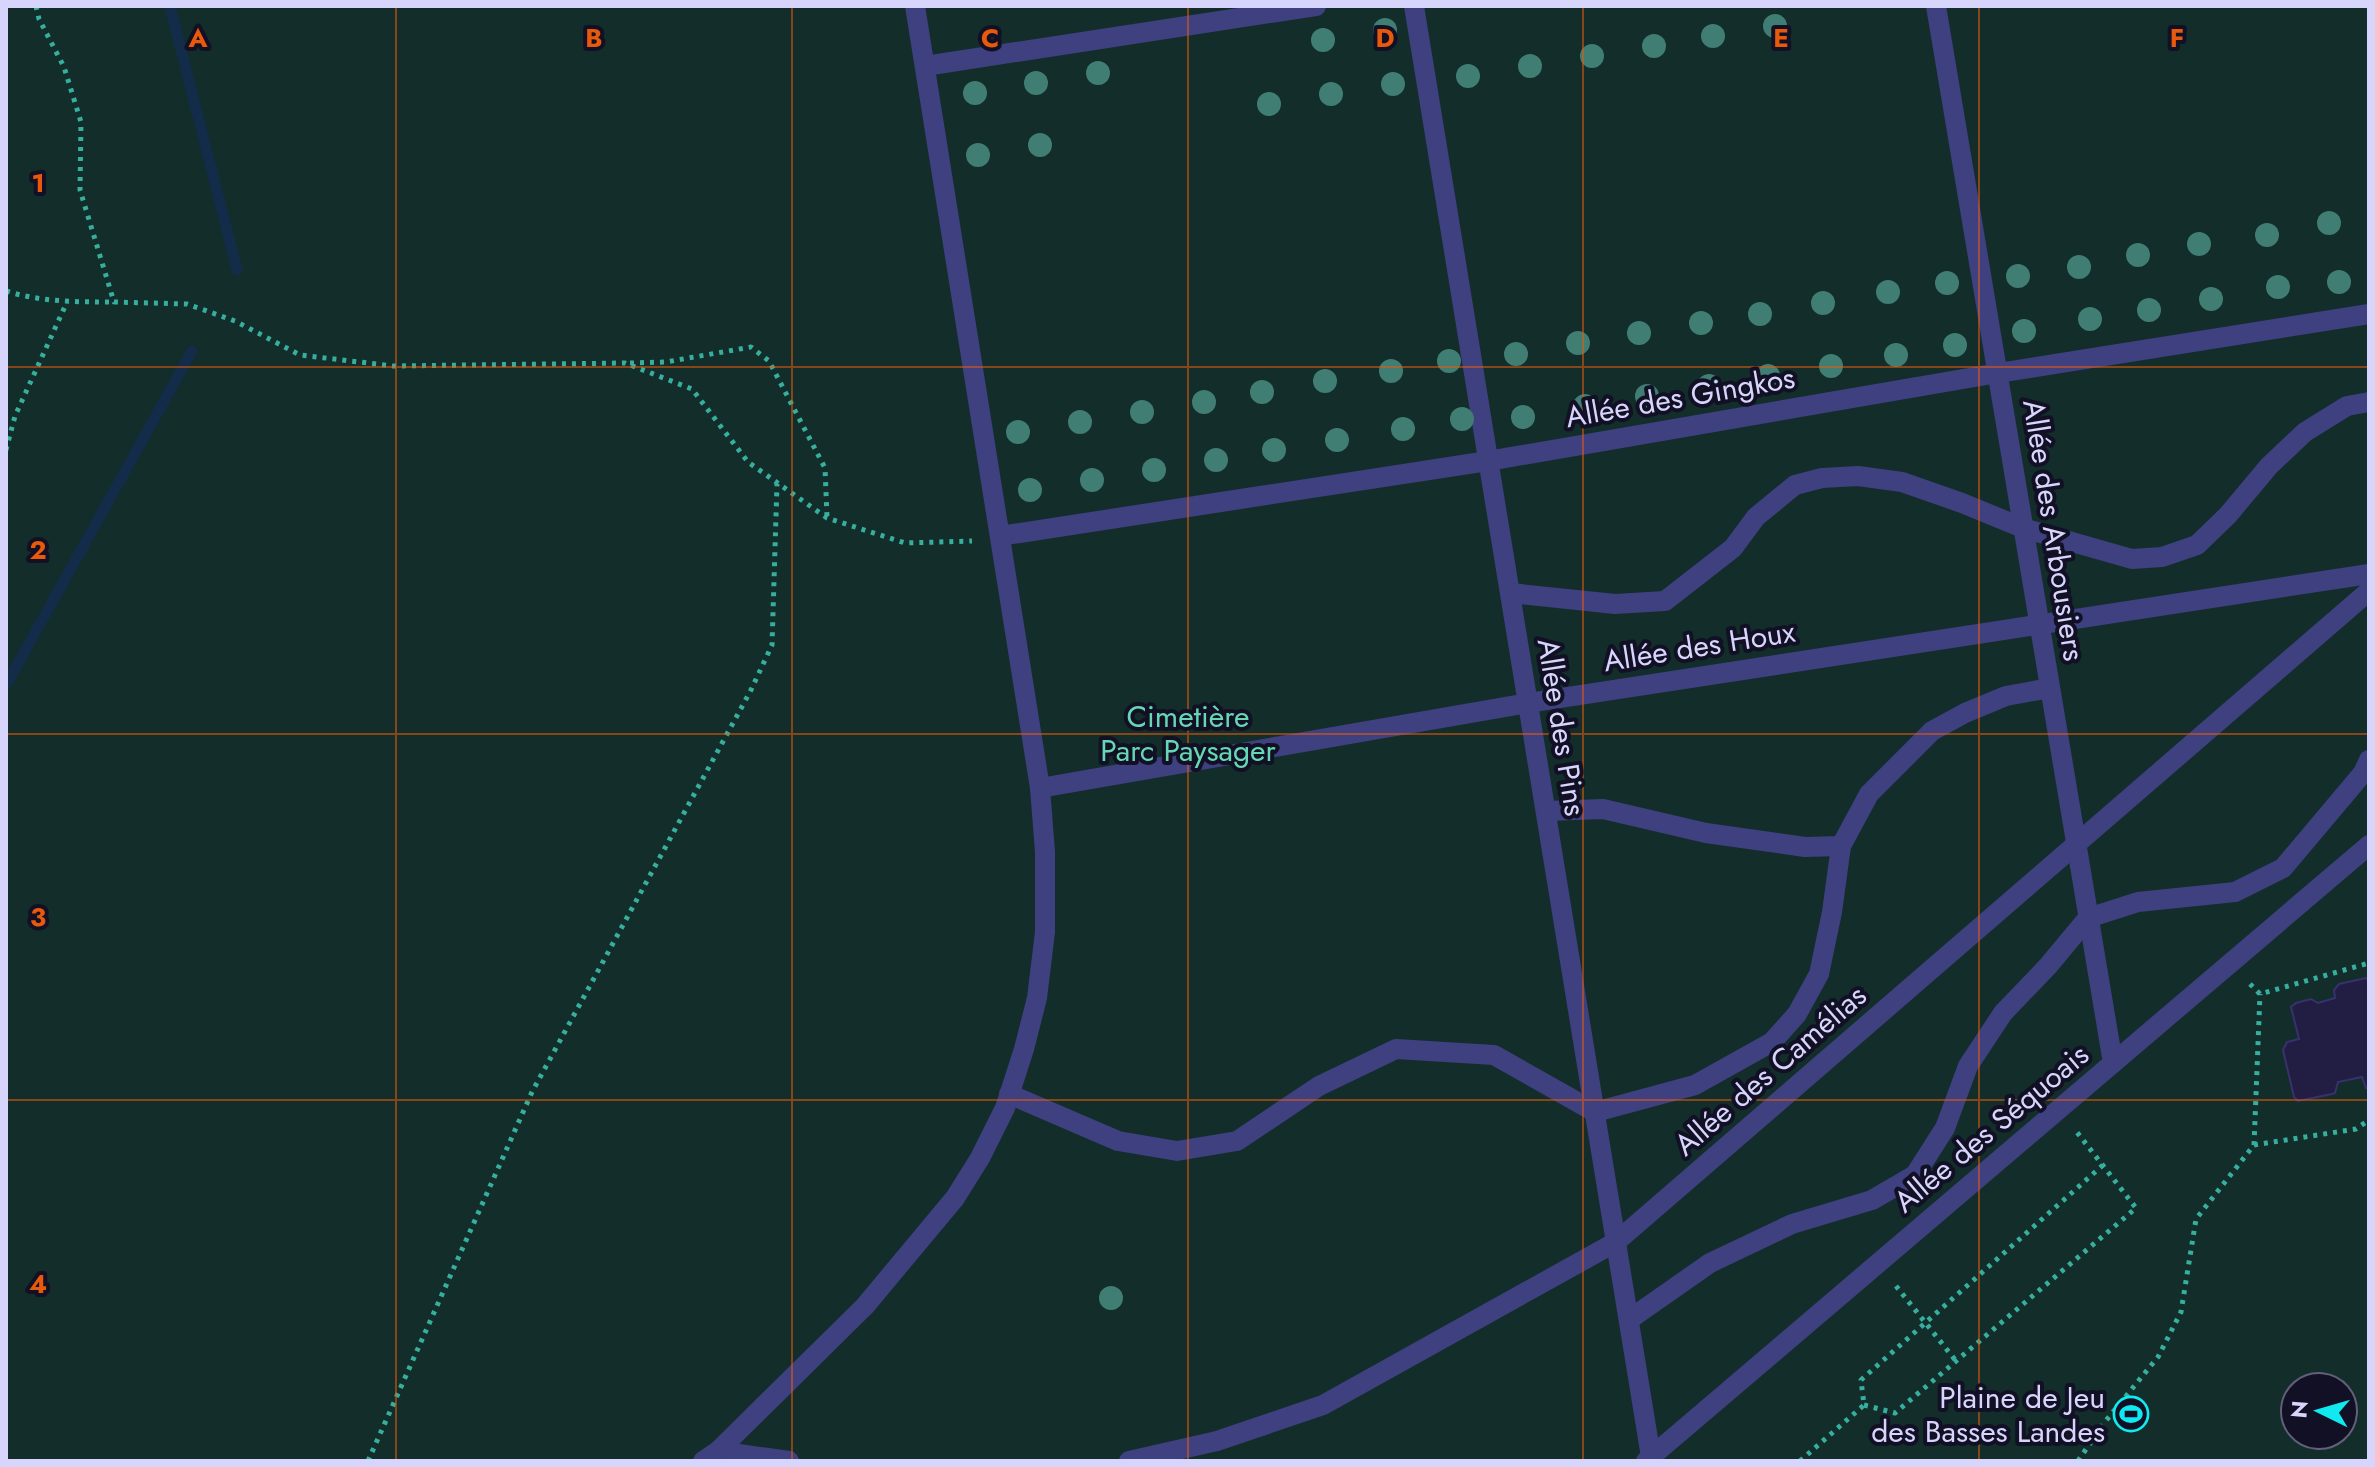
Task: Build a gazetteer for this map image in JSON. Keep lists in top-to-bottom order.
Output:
{
  "streets": {
    "lane": [
      "Allée des Gingkos",
      "Allée des Arbousiers",
      "Allée des Houx",
      "Allée des Pins",
      "Allée des Camélias",
      "Allée des Séquoais"
    ]
  },
  "crossings": [
    ["Allée des Gingkos", "Allée des Arbousiers"],
    ["Allée des Gingkos", "Allée des Pins"],
    ["Allée des Arbousiers", "Allée des Houx"],
    ["Allée des Arbousiers", "Allée des Camélias"],
    ["Allée des Arbousiers", "Allée des Séquoais"],
    ["Allée des Houx", "Allée des Pins"],
    ["Allée des Pins", "Allée des Camélias"],
    ["Allée des Pins", "Allée des Séquoais"]
  ],
  "parks": ["Cimetière Parc Paysager"],
  "places": {
    "sports": ["Plaine de Jeu des Basses Landes"]
  },
  "north": "left",
  "grid": {
    "columns": [
      "A",
      "B",
      "C",
      "D",
      "E",
      "F"
    ],
    "rows": [
      "1",
      "2",
      "3",
      "4"
    ]
  }
}
